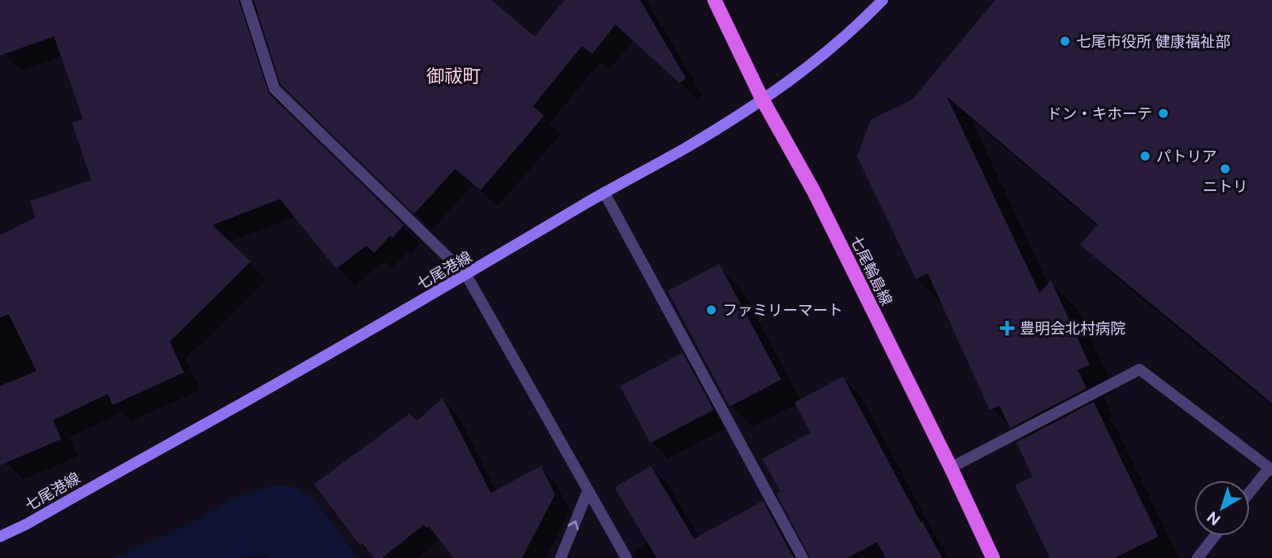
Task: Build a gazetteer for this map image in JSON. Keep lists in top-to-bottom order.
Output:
{
  "streets": {
    "main road": ["七尾港線", "七尾輪島線"]
  },
  "crossings": [
    ["七尾港線", "七尾輪島線"]
  ],
  "districts": ["御祓町"],
  "places": {
    "other": [
      "七尾市役所 健康福祉部",
      "ドン・キホーテ",
      "パトリア",
      "ニトリ",
      "ファミリーマート"
    ],
    "health": ["豊明会北村病院"]
  },
  "north": "bottom left"
}
